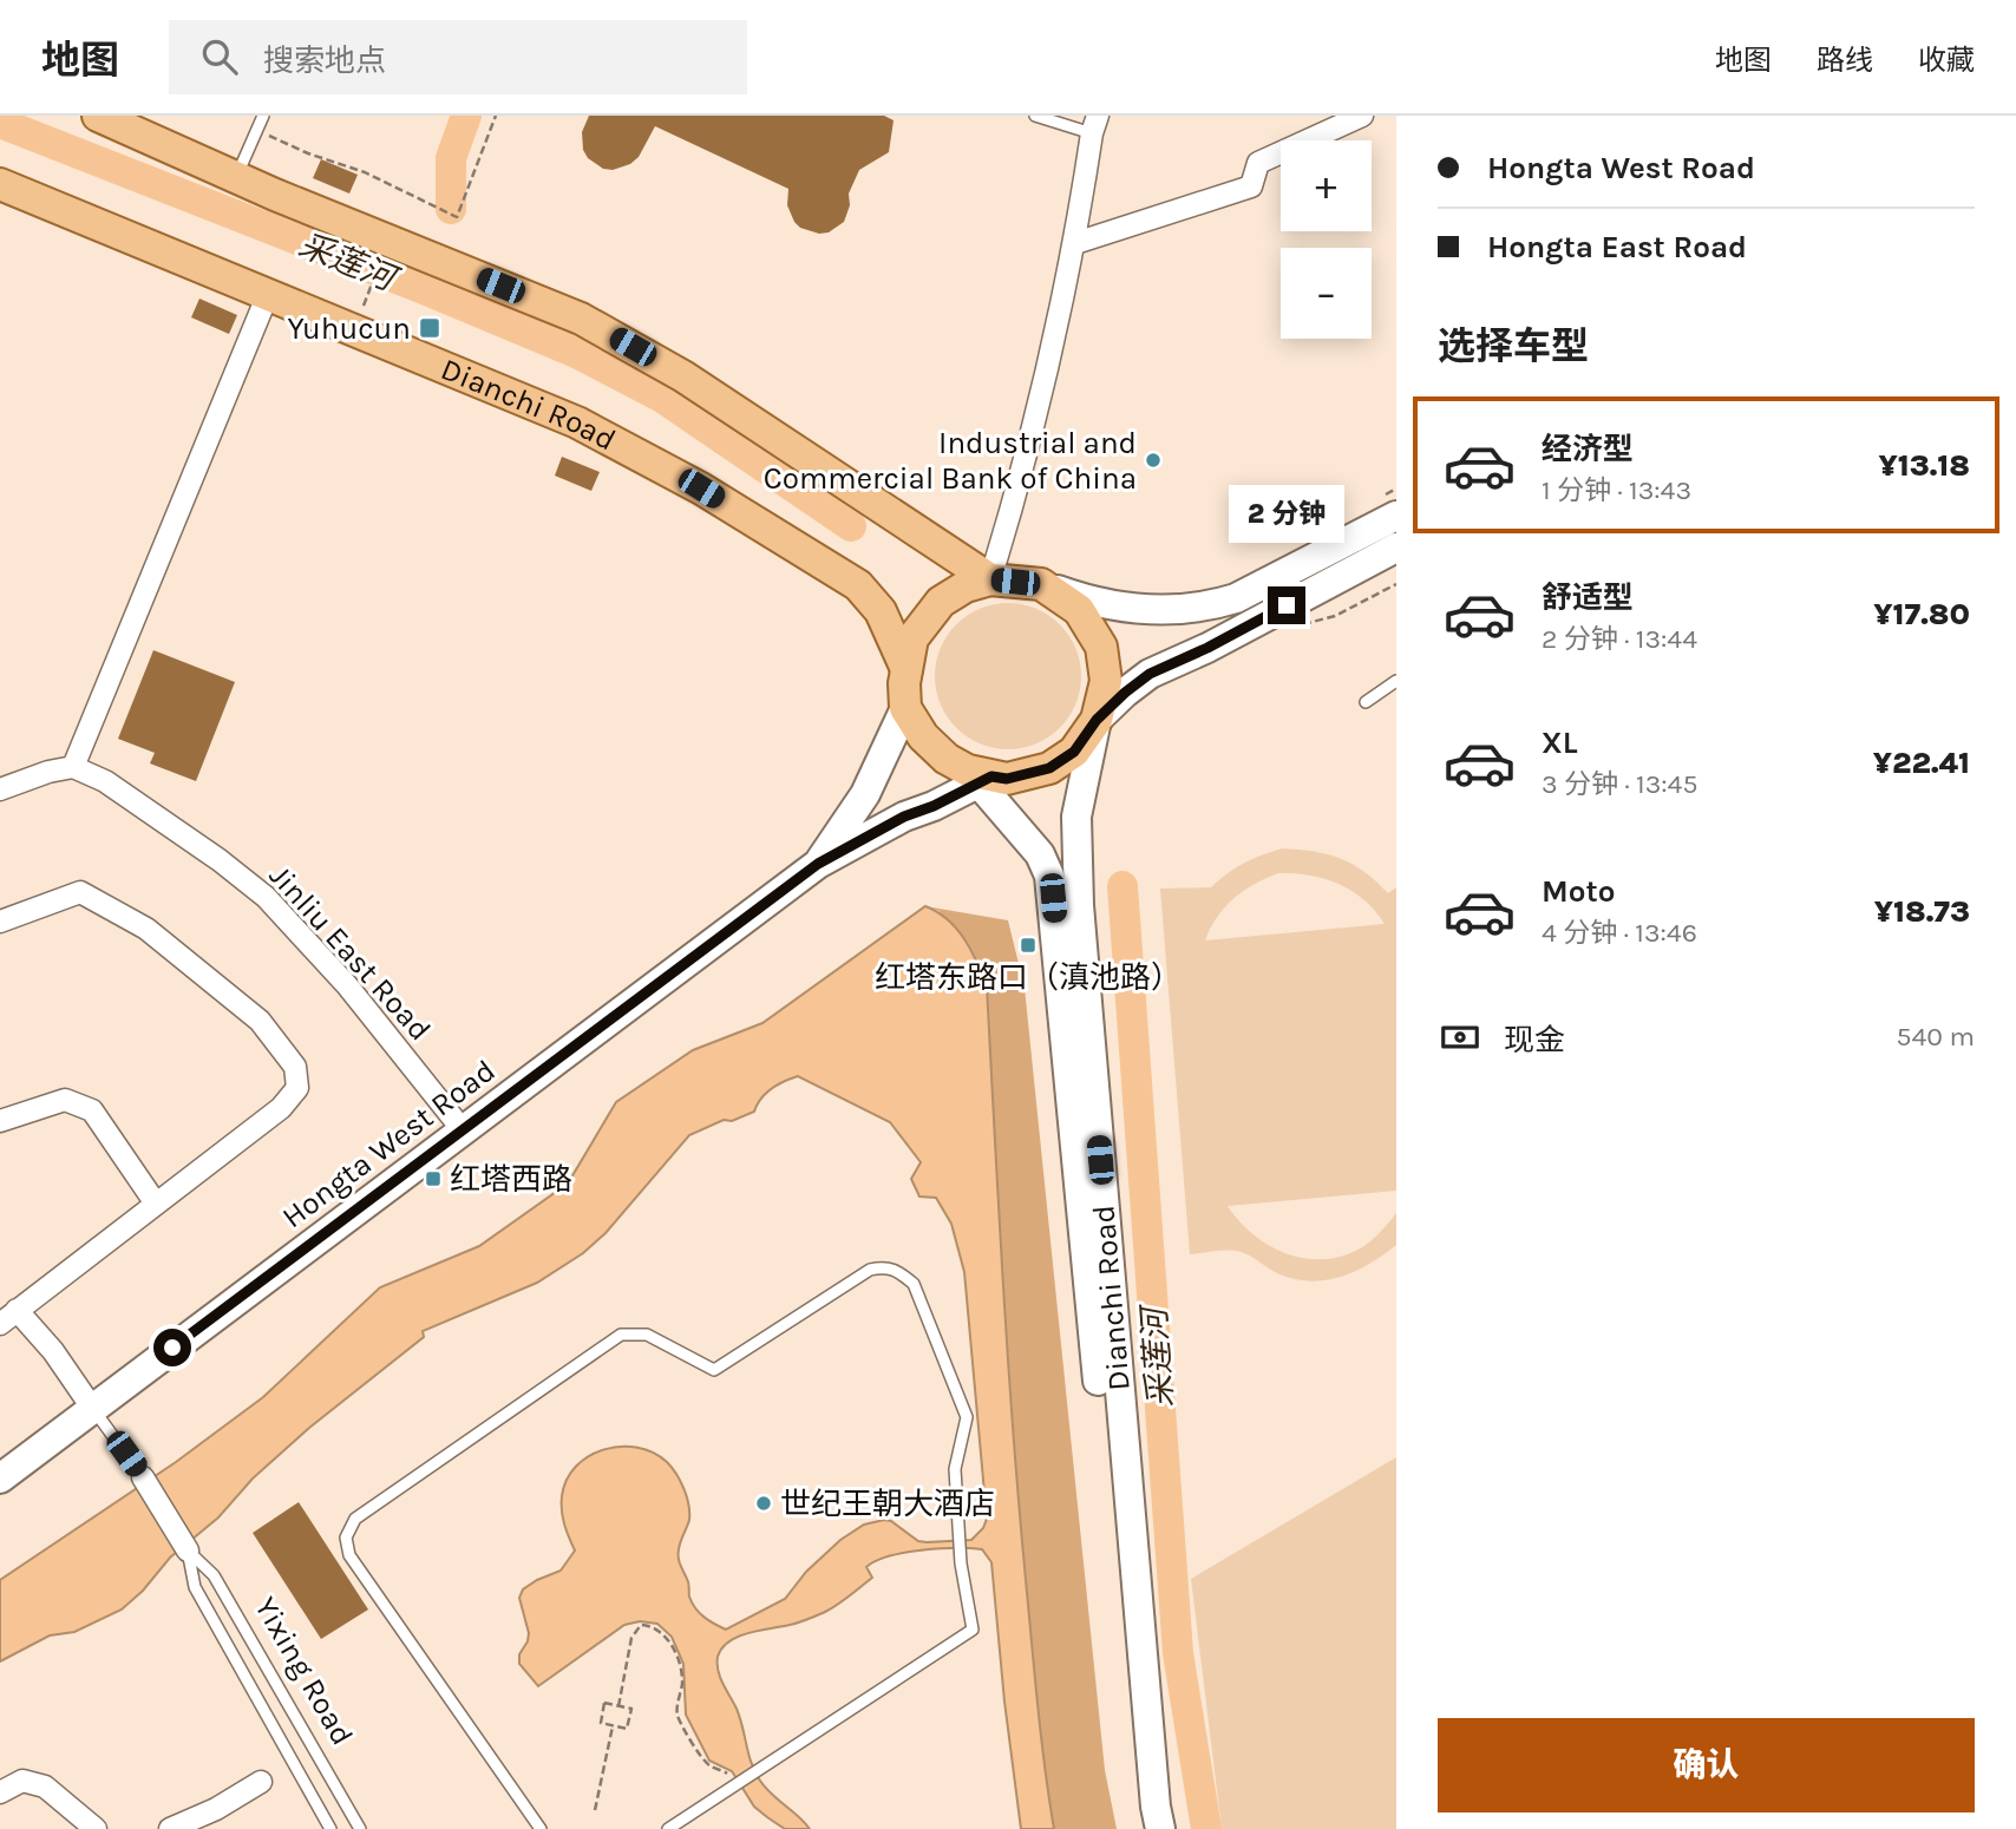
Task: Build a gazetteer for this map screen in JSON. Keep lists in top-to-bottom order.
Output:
{
  "streets": {
    "main road": ["Dianchi Road", "Hongta West Road"],
    "street": ["Jinliu East Road", "Yixing Road"]
  },
  "crossings": [
    ["Jinliu East Road", "Hongta West Road"],
    ["Hongta West Road", "Yixing Road"]
  ],
  "water": ["采莲河"],
  "places": {
    "transit": ["Yuhucun", "红塔东路口（滇池路）", "红塔西路"],
    "other": ["Industrial and Commercial Bank of China", "世纪王朝大酒店"]
  },
  "page": {
    "header": "地图",
    "search": "搜索地点",
    "nav": ["地图", "路线", "收藏"],
    "banner": ["Hongta West Road", "Hongta East Road"],
    "map_buttons": ["+", "−"],
    "heading": "选择车型",
    "list": [
      {
        "name": "经济型",
        "note": "1 分钟 · 13:43",
        "value": "¥13.18"
      },
      {
        "name": "舒适型",
        "note": "2 分钟 · 13:44",
        "value": "¥17.80"
      },
      {
        "name": "XL",
        "note": "3 分钟 · 13:45",
        "value": "¥22.41"
      },
      {
        "name": "Moto",
        "note": "4 分钟 · 13:46",
        "value": "¥18.73"
      }
    ],
    "bubble": "2 分钟",
    "pay": ["现金", "540 m"],
    "buttons": "确认"
  }
}
